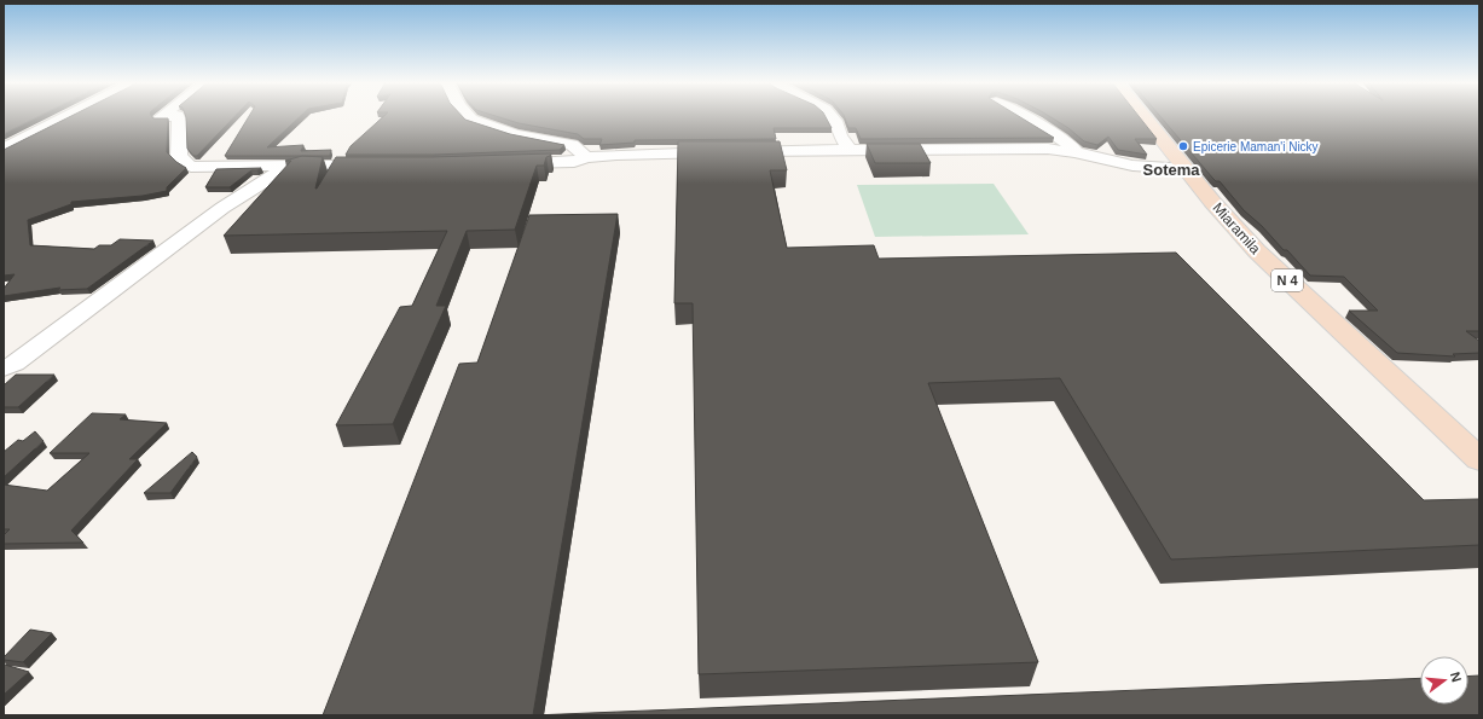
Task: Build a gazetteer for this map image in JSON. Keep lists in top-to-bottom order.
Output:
{
  "streets": {
    "main road": ["Miaramila", "N 4"]
  },
  "districts": ["Sotema"],
  "places": ["Epicerie Maman'i Nicky"],
  "north": "right"
}
